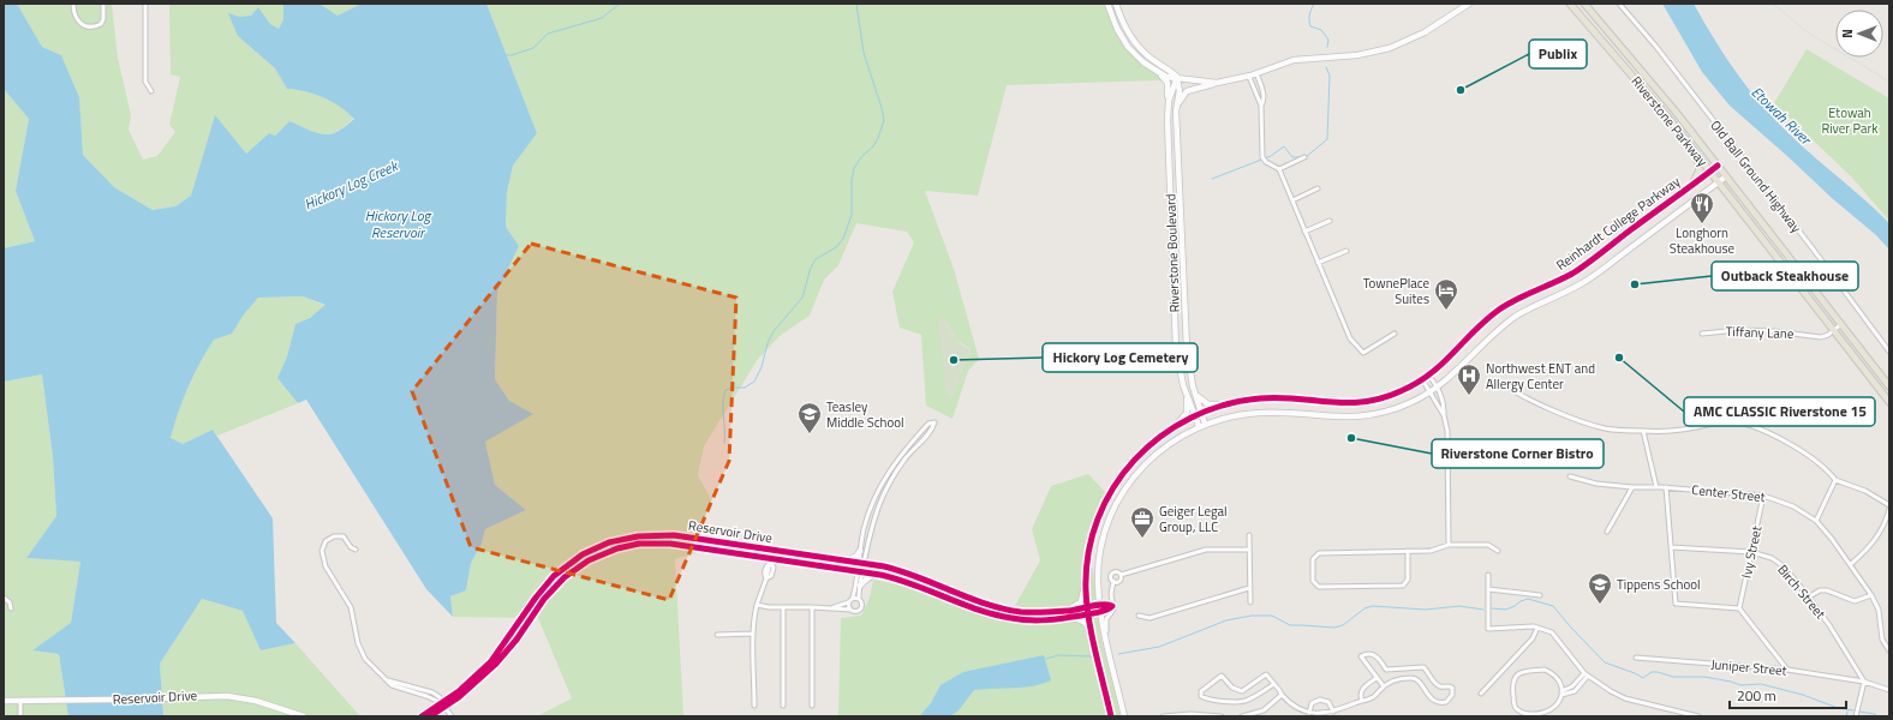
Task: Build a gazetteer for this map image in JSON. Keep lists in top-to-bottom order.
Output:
{
  "streets": {
    "main road": ["Riverstone Parkway"],
    "street": [
      "Old Ball Ground Highway",
      "Reinhardt College Parkway",
      "Riverstone Boulevard",
      "Tiffany Lane",
      "Center Street",
      "Reservoir Drive",
      "Ivy Street",
      "Birch Street",
      "Juniper Street"
    ]
  },
  "crossings": [
    ["Riverstone Parkway", "Reinhardt College Parkway"],
    ["Riverstone Parkway", "Tiffany Lane"],
    ["Reinhardt College Parkway", "Riverstone Boulevard"],
    ["Reinhardt College Parkway", "Reservoir Drive"],
    ["Center Street", "Ivy Street"],
    ["Ivy Street", "Birch Street"],
    ["Birch Street", "Juniper Street"]
  ],
  "water": ["Etowah River", "Hickory Log Creek", "Hickory Log Reservoir"],
  "parks": ["Etowah River Park"],
  "places": {
    "other": [
      "Publix",
      "Outback Steakhouse",
      "AMC CLASSIC Riverstone 15",
      "Hickory Log Cemetery",
      "Riverstone Corner Bistro"
    ],
    "restaurant": ["Longhorn Steakhouse"],
    "hotel": ["TownePlace Suites"],
    "hospital": ["Northwest ENT and Allergy Center"],
    "school or university": ["Teasley Middle School", "Tippens School"],
    "office": ["Geiger Legal Group, LLC"]
  },
  "scale_bar": "200 m",
  "north": "left"
}
